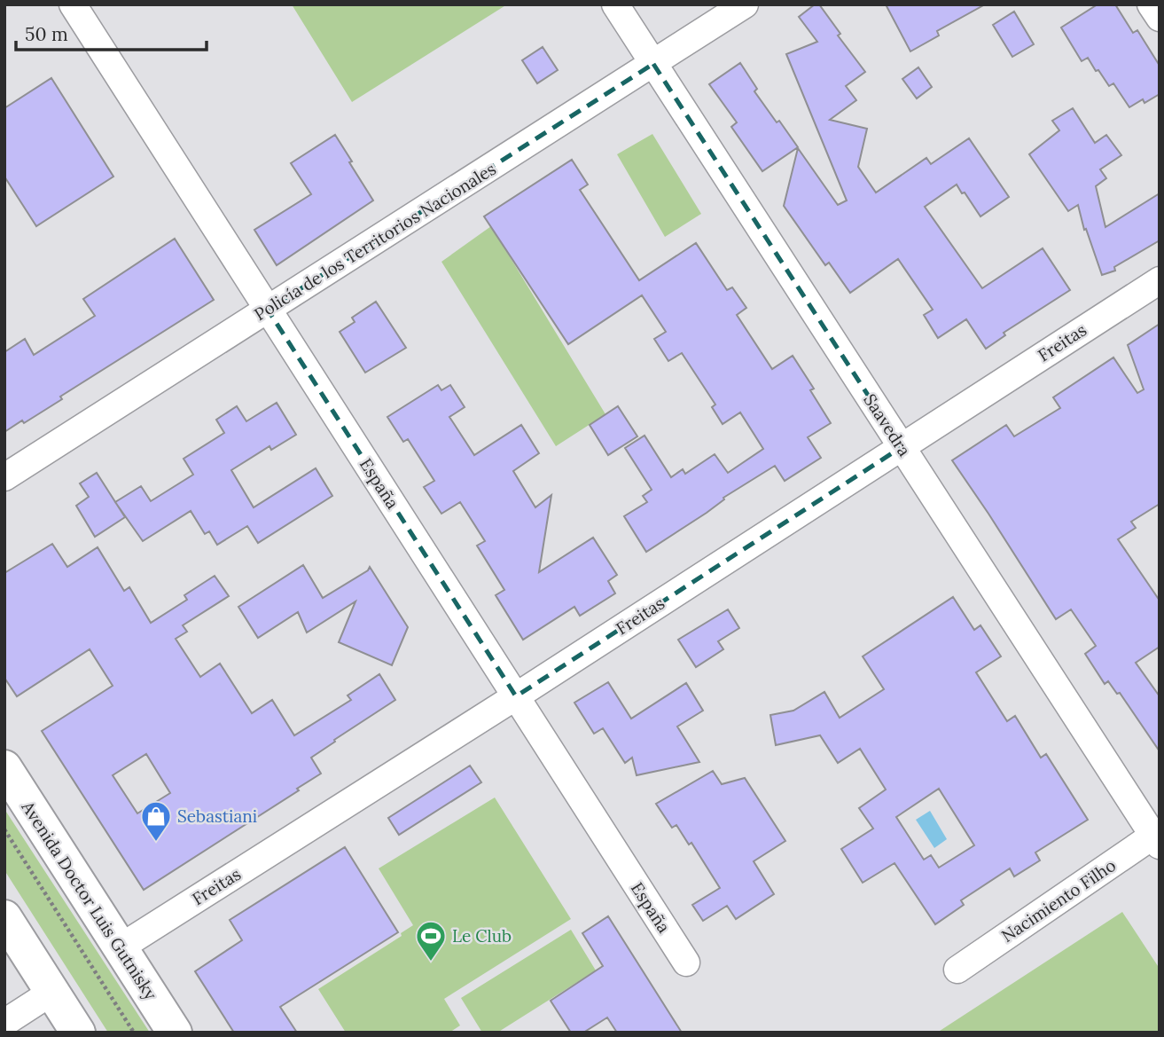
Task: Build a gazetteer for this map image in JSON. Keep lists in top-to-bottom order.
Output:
{
  "streets": {
    "main road": ["Avenida Doctor Luis Gutnisky"],
    "street": [
      "Policía de los Territorios Nacionales",
      "Freitas",
      "Saavedra",
      "España",
      "Nacimiento Filho"
    ]
  },
  "crossings": [
    ["Policía de los Territorios Nacionales", "Saavedra"],
    ["Policía de los Territorios Nacionales", "España"],
    ["Freitas", "Saavedra"],
    ["Freitas", "España"],
    ["Freitas", "Avenida Doctor Luis Gutnisky"],
    ["Saavedra", "Nacimiento Filho"]
  ],
  "places": {
    "shop": ["Sebastiani"],
    "sports": ["Le Club"]
  },
  "scale_bar": "50 m"
}
